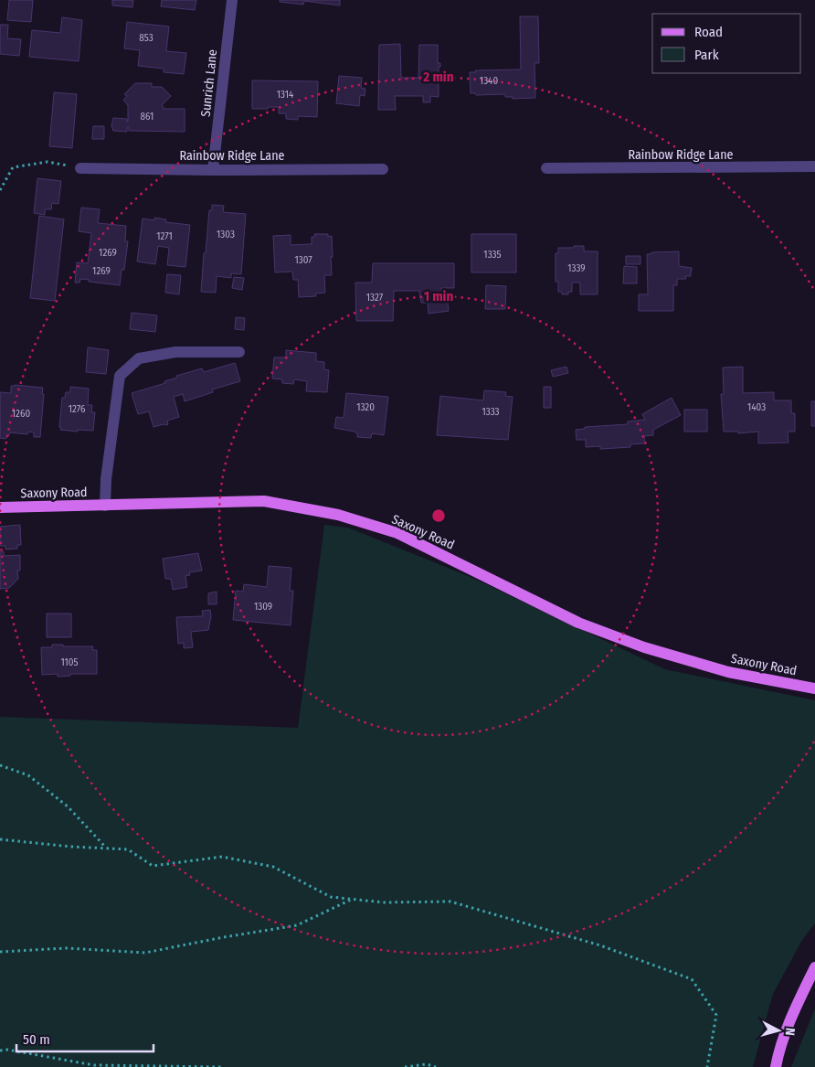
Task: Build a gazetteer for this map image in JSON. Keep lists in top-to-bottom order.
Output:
{
  "streets": {
    "main road": ["Saxony Road"],
    "street": ["Sunrich Lane", "Rainbow Ridge Lane"]
  },
  "crossings": [
    ["Sunrich Lane", "Rainbow Ridge Lane"]
  ],
  "house_numbers": [
    "853",
    "1340",
    "1314",
    "861",
    "1303",
    "1271",
    "1269",
    "1335",
    "1307",
    "1339",
    "1269",
    "1327",
    "1320",
    "1403",
    "1276",
    "1333",
    "1260",
    "1309",
    "1105"
  ],
  "legend": ["Road", "Park"],
  "scale_bar": "50 m",
  "north": "right",
  "rings": ["2 min", "1 min"]
}
